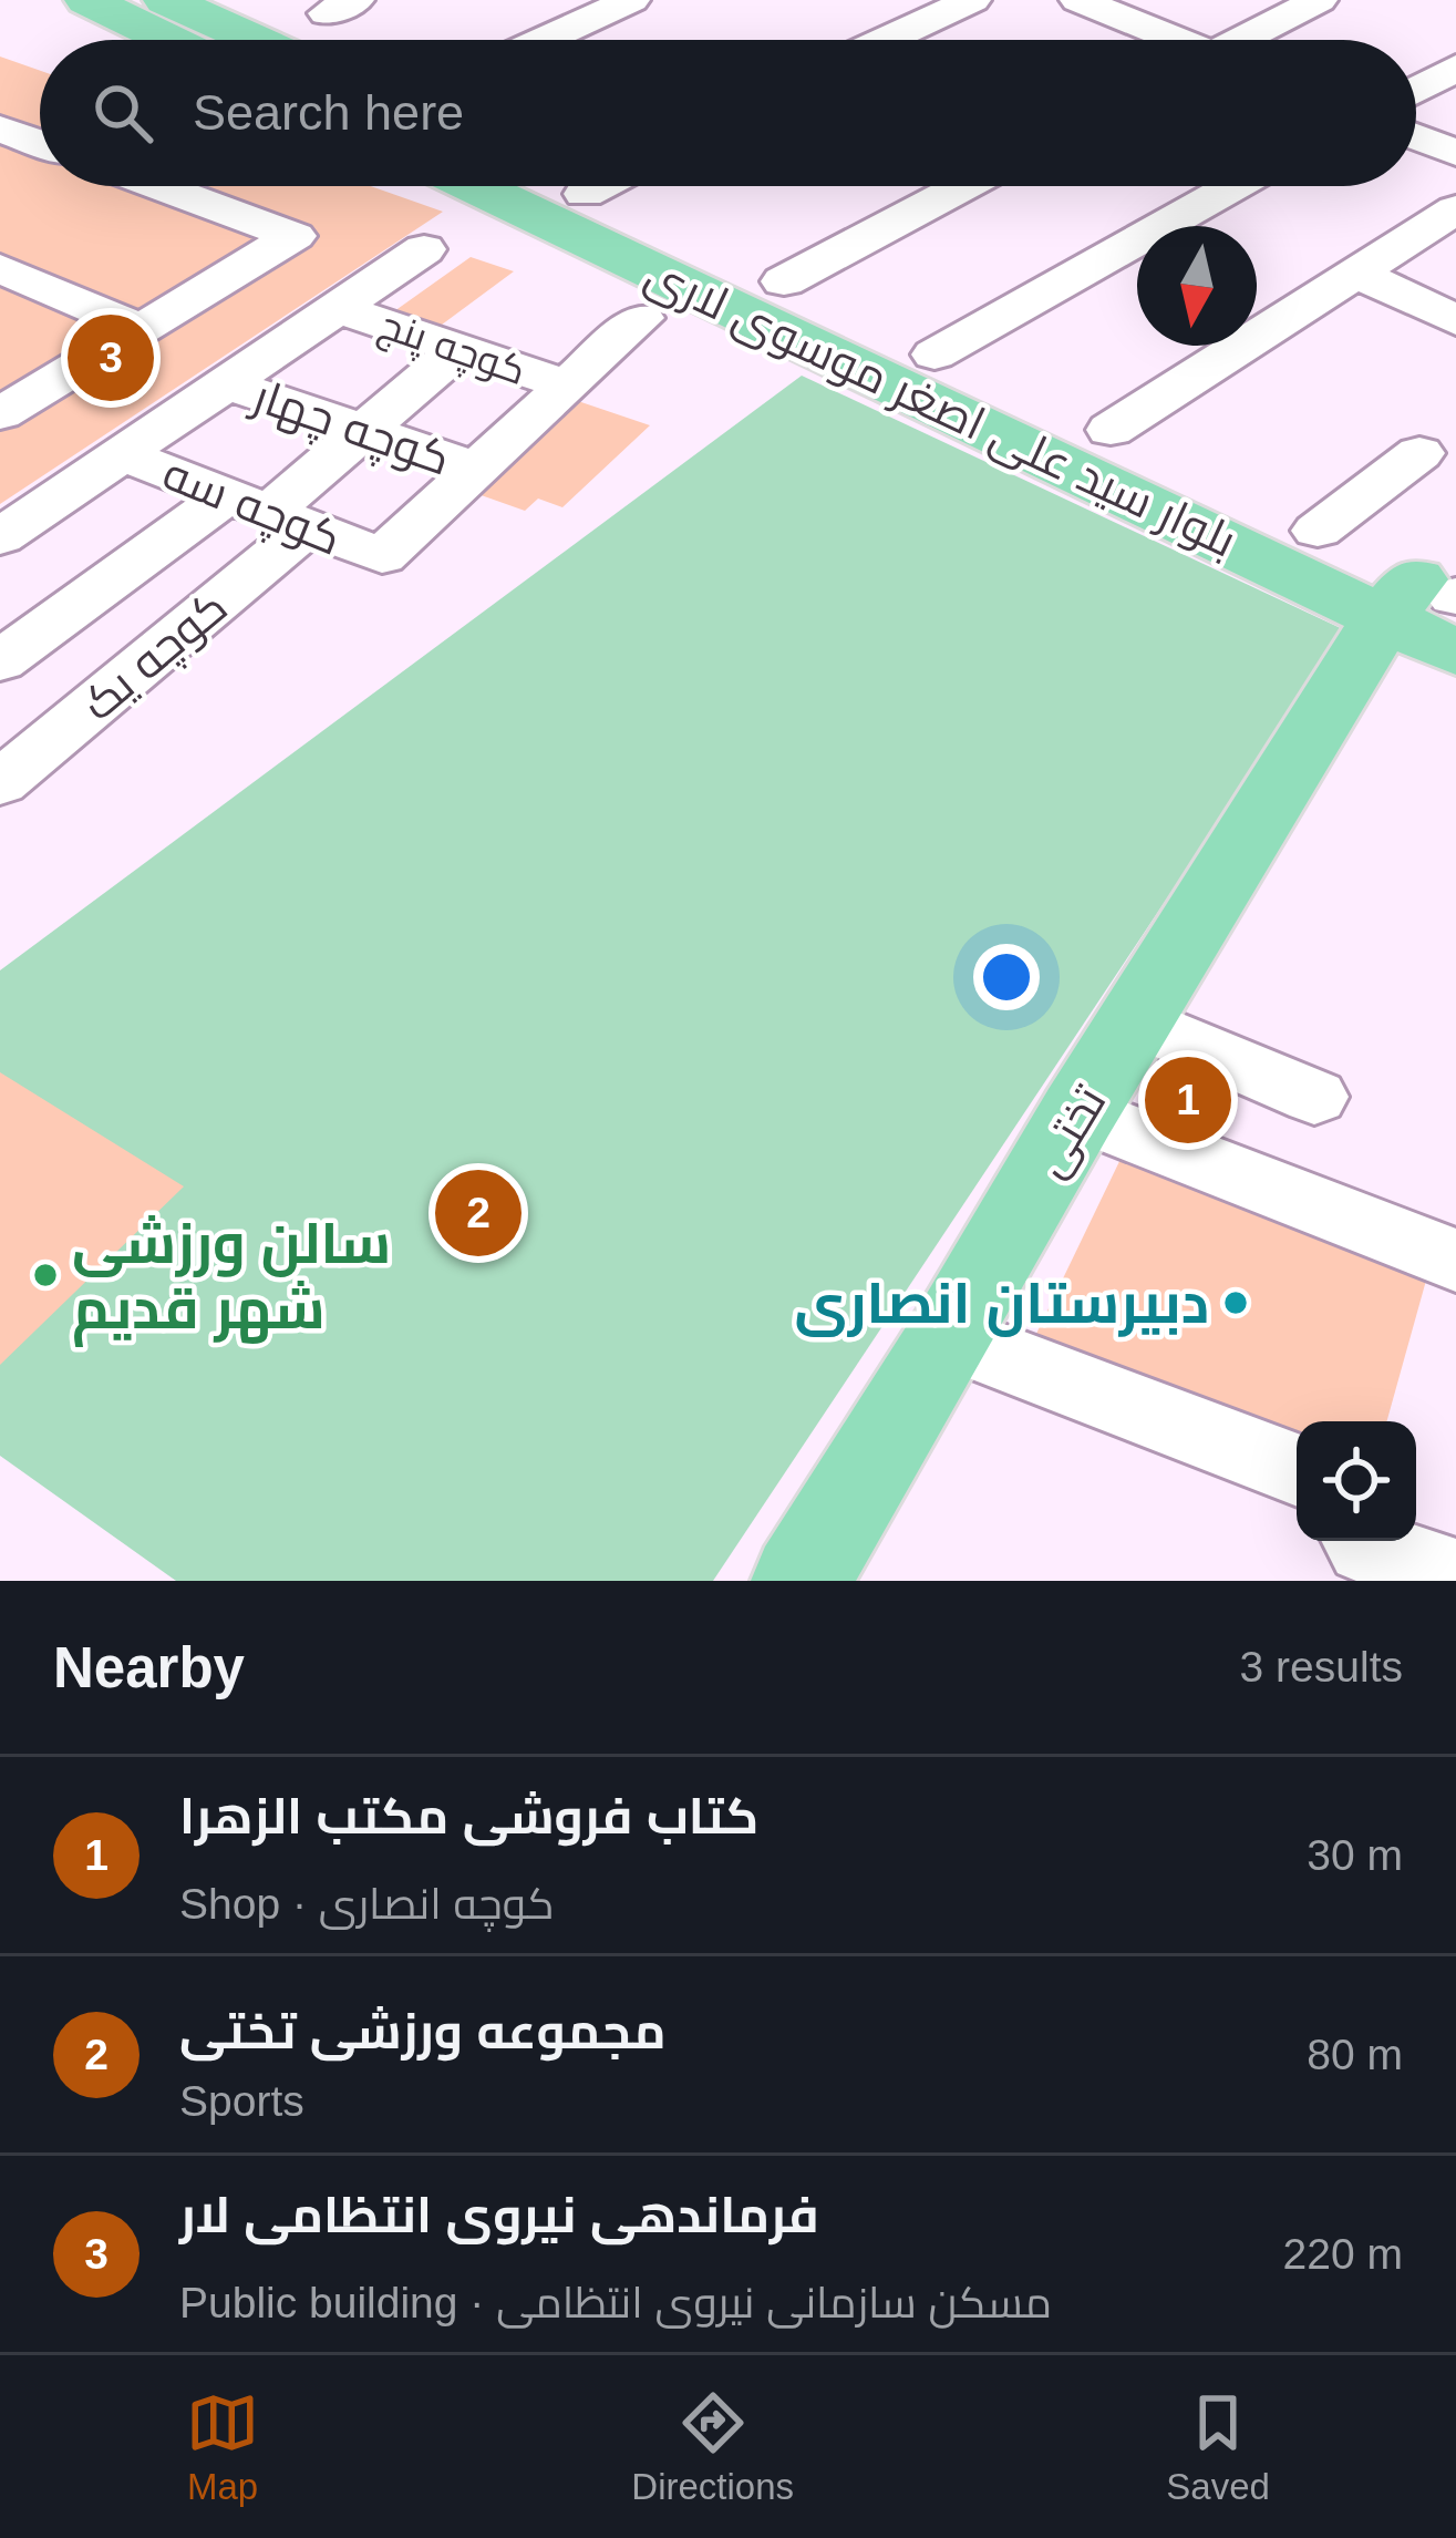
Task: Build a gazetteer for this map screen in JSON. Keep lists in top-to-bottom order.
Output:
{
  "streets": {
    "main road": ["بلوار سید علی اصغر موسوی لاری", "تختی"],
    "street": [
      "کوچه پنج",
      "کوچه چهار",
      "کوچه سه",
      "کوچه یک"
    ]
  },
  "crossings": [
    ["بلوار سید علی اصغر موسوی لاری", "تختی"],
    ["کوچه چهار", "کوچه سه"],
    ["کوچه سه", "کوچه یک"]
  ],
  "places": ["سالن ورزشی شهر قدیم", "دبیرستان انصاری"],
  "north": "bottom",
  "page": {
    "search": "Search here",
    "pins": ["3", "1", "2"],
    "heading": ["Nearby", "3 results"],
    "list": [
      {
        "mark": "1",
        "name": "کتاب فروشی مکتب الزهرا",
        "note": "Shop · کوچه انصاری",
        "value": "30 m"
      },
      {
        "mark": "2",
        "name": "مجموعه ورزشی تختی",
        "note": "Sports",
        "value": "80 m"
      },
      {
        "mark": "3",
        "name": "فرماندهی نیروی انتظامی لار",
        "note": "Public building · مسکن سازمانی نیروی انتظامی",
        "value": "220 m"
      }
    ],
    "nav": ["Map", "Directions", "Saved"]
  }
}
